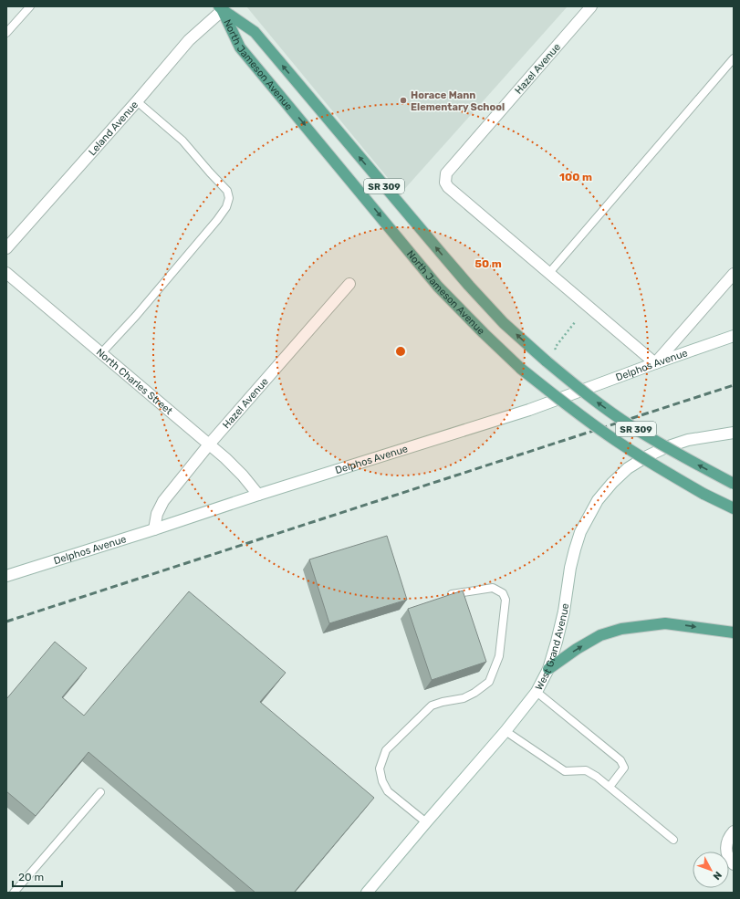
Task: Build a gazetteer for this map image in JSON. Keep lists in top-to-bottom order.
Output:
{
  "streets": {
    "main road": ["North Jameson Avenue", "SR 309"],
    "street": [
      "Hazel Avenue",
      "Leland Avenue",
      "Delphos Avenue",
      "North Charles Street",
      "West Grand Avenue"
    ]
  },
  "crossings": [
    ["North Jameson Avenue", "Leland Avenue"],
    ["Hazel Avenue", "Delphos Avenue"],
    ["Hazel Avenue", "North Charles Street"],
    ["Delphos Avenue", "North Charles Street"]
  ],
  "places": ["Horace Mann Elementary School"],
  "scale_bar": "20 m",
  "north": "bottom right",
  "rings": ["100 m", "50 m"]
}
